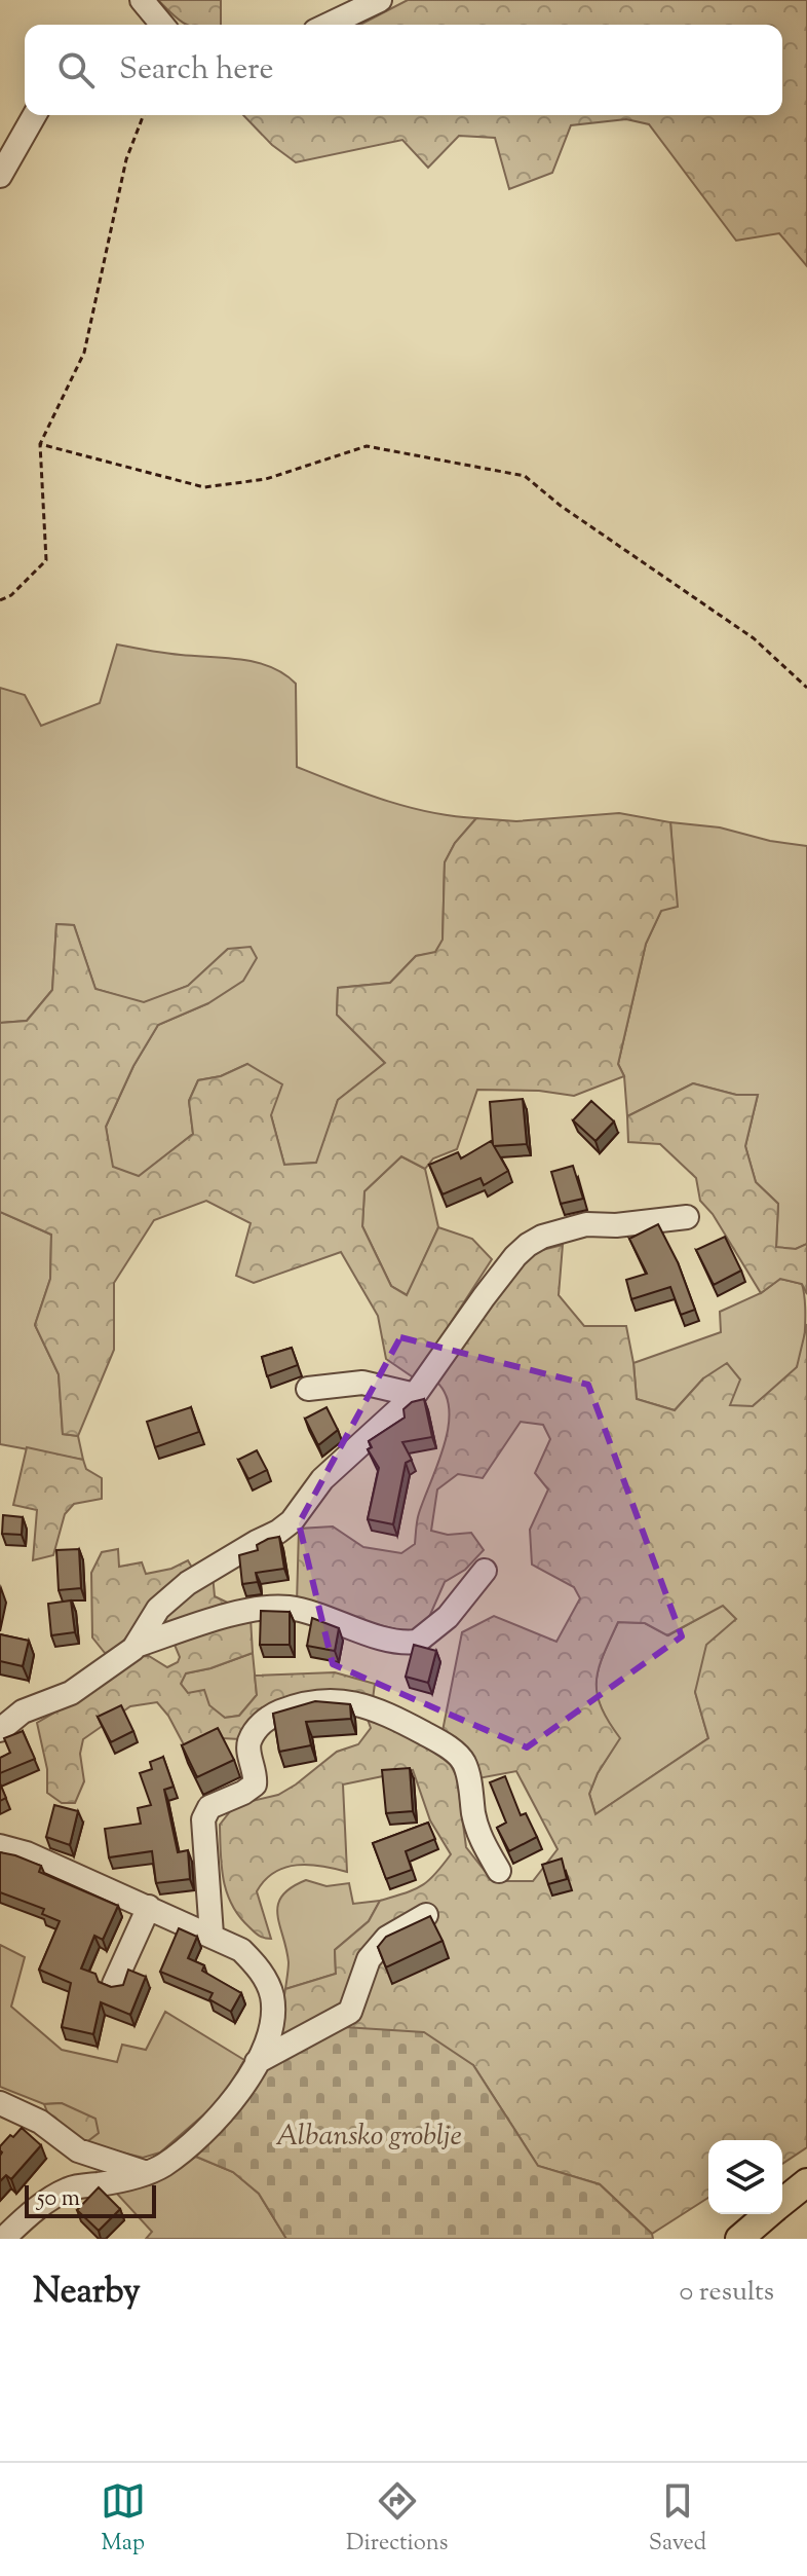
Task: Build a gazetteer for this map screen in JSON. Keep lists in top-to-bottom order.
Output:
{
  "parks": ["Albansko groblje"],
  "scale_bar": "50 m",
  "page": {
    "search": "Search here",
    "scale": "50 m",
    "heading": ["Nearby", "0 results"],
    "nav": ["Map", "Directions", "Saved"]
  }
}
